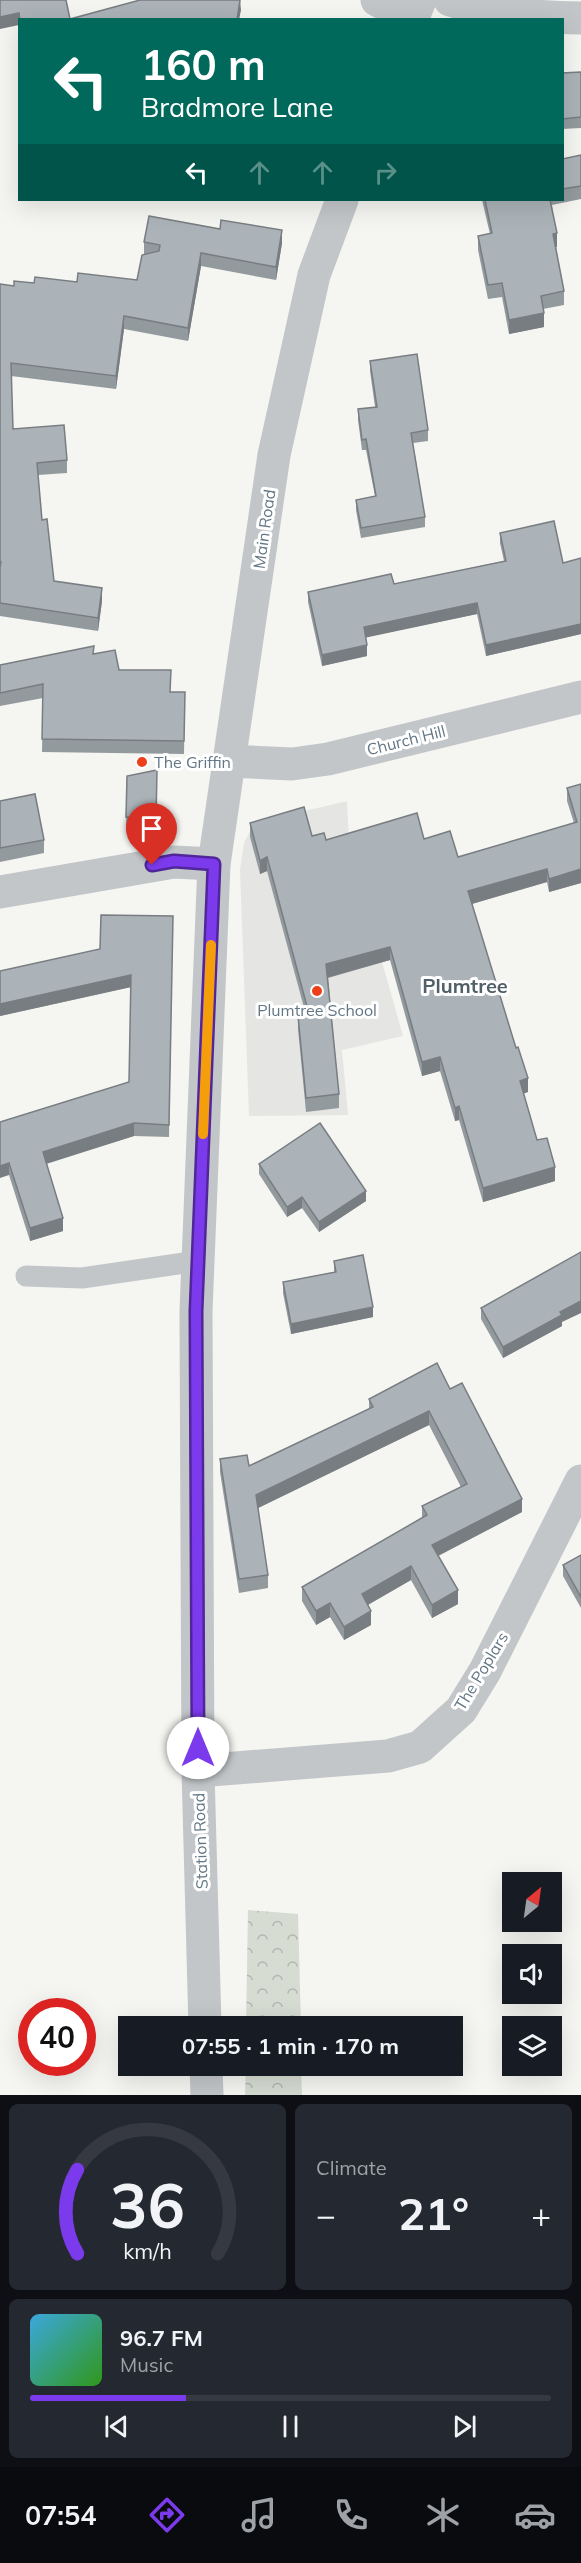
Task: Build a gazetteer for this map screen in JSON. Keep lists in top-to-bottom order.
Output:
{
  "streets": {
    "street": [
      "Main Road",
      "Church Hill",
      "The Poplars",
      "Station Road"
    ]
  },
  "crossings": [
    ["Main Road", "Church Hill"],
    ["Main Road", "Station Road"],
    ["The Poplars", "Station Road"]
  ],
  "districts": ["Plumtree"],
  "places": ["The Griffin", "Plumtree School"],
  "north": "top right",
  "page": {
    "turn": ["160 m", "Bradmore Lane"],
    "limit": "40",
    "trip": "07:55 · 1 min · 170 m",
    "tile": "Climate",
    "heat": ["−", "21°", "+"],
    "song": ["96.7 FM", "Music"],
    "tabs": "07:54",
    "gauge": ["36", "km/h"]
  }
}
